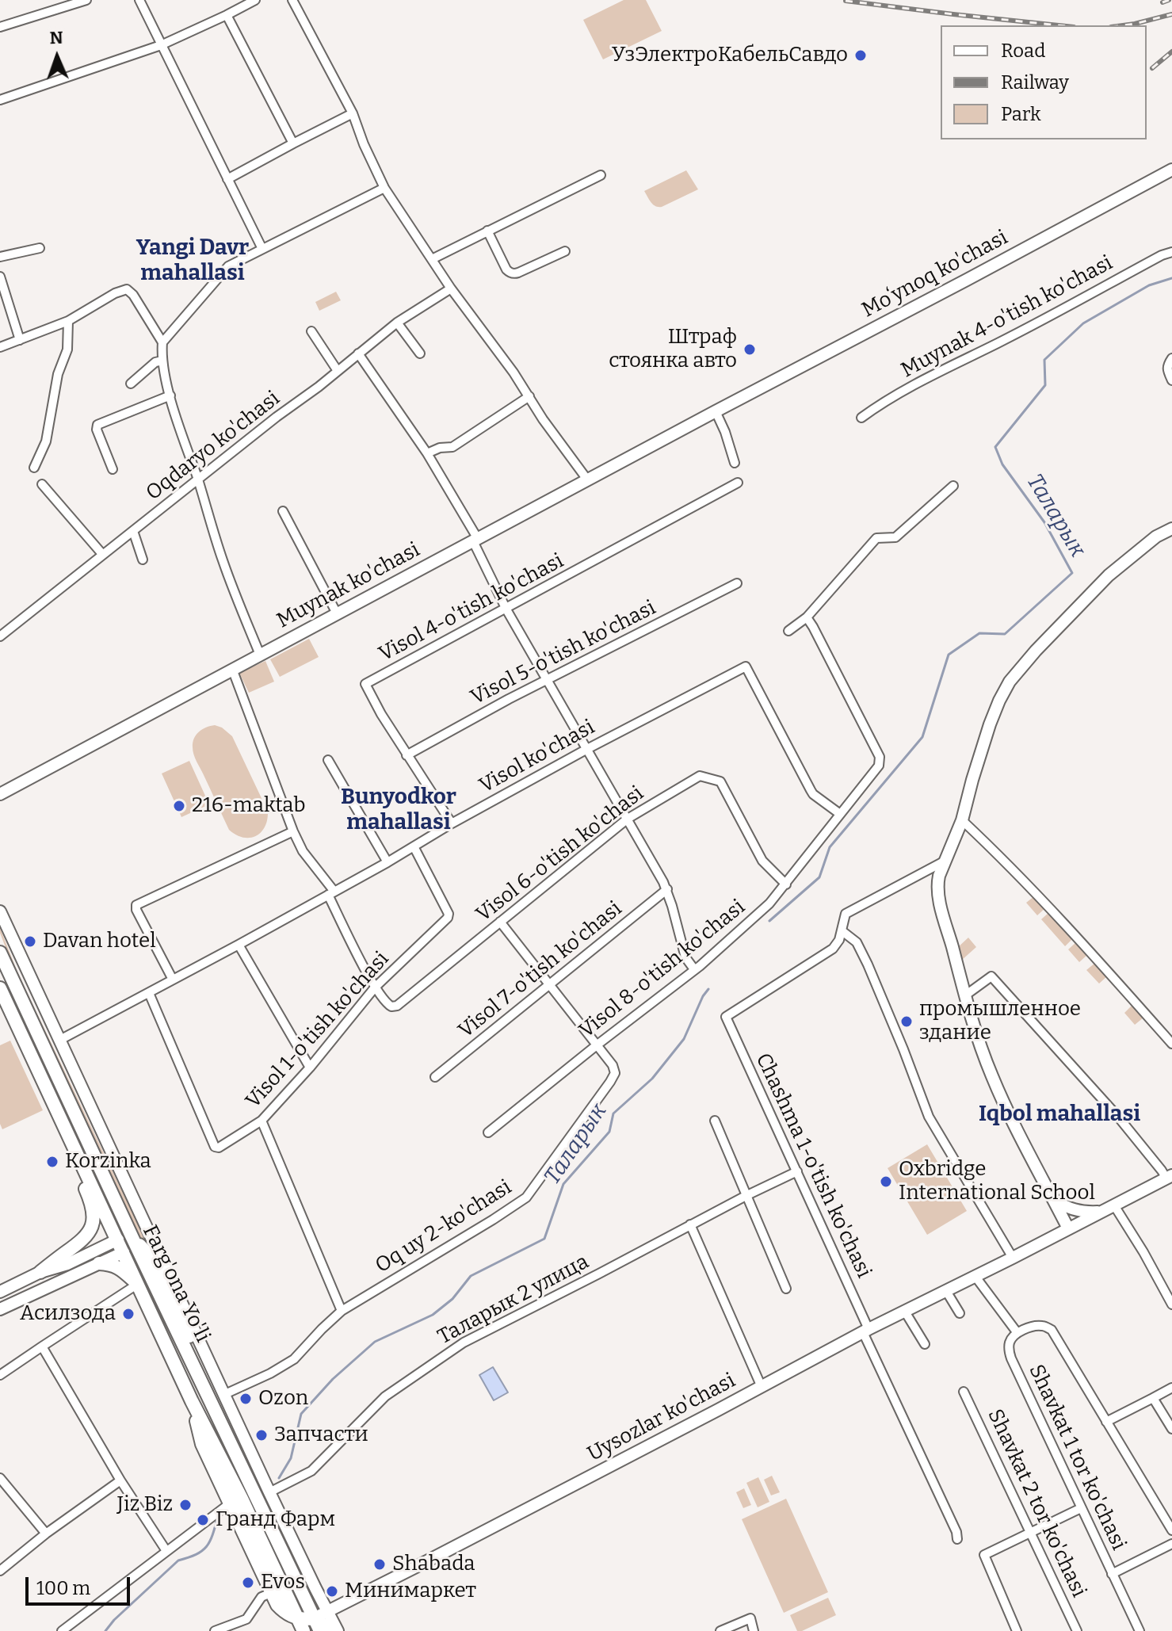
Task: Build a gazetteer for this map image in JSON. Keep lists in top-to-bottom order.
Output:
{
  "streets": {
    "main road": ["Farg'ona Yo'li"],
    "street": [
      "Moʻynoq ko'chasi",
      "Muynak 4-o'tish ko'chasi",
      "Oqdaryo ko'chasi",
      "Muynak ko'chasi",
      "Visol 4-o'tish ko'chasi",
      "Visol 5-o'tish ko'chasi",
      "Visol ko'chasi",
      "Visol 6-o'tish ko'chasi",
      "Visol 8-o'tish ko'chasi",
      "Visol 7-o'tish ko'chasi",
      "Visol 1-o'tish ko'chasi",
      "Chashma 1-o'tish ko'chasi",
      "Oq uy 2-ko'chasi",
      "Таларык 2 улица",
      "Uysozlar ko'chasi",
      "Shavkat 1 tor ko'chasi",
      "Shavkat 2 tor ko'chasi"
    ]
  },
  "crossings": [
    ["Moʻynoq ko'chasi", "Muynak ko'chasi"],
    ["Visol 4-o'tish ko'chasi", "Visol 5-o'tish ko'chasi"],
    ["Visol 4-o'tish ko'chasi", "Visol ko'chasi"],
    ["Visol ko'chasi", "Visol 8-o'tish ko'chasi"],
    ["Visol ko'chasi", "Visol 1-o'tish ko'chasi"],
    ["Visol ko'chasi", "Farg'ona Yo'li"],
    ["Visol 6-o'tish ko'chasi", "Visol 8-o'tish ko'chasi"],
    ["Visol 6-o'tish ko'chasi", "Visol 1-o'tish ko'chasi"],
    ["Visol 6-o'tish ko'chasi", "Oq uy 2-ko'chasi"],
    ["Visol 8-o'tish ko'chasi", "Oq uy 2-ko'chasi"],
    ["Visol 7-o'tish ko'chasi", "Oq uy 2-ko'chasi"],
    ["Chashma 1-o'tish ko'chasi", "Таларык 2 улица"],
    ["Chashma 1-o'tish ko'chasi", "Uysozlar ko'chasi"],
    ["Oq uy 2-ko'chasi", "Farg'ona Yo'li"],
    ["Farg'ona Yo'li", "Таларык 2 улица"],
    ["Farg'ona Yo'li", "Uysozlar ko'chasi"]
  ],
  "districts": ["Yangi Davr mahallasi", "Bunyodkor mahallasi", "Iqbol mahallasi"],
  "water": ["Таларык"],
  "places": [
    "УзЭлектроКабельСавдо",
    "Штраф стоянка авто",
    "216-maktab",
    "Davan hotel",
    "промышленное здание",
    "Korzinka",
    "Oxbridge International School",
    "Асилзода",
    "Ozon",
    "Запчасти",
    "Jiz Biz",
    "Гранд Фарм",
    "Shabada",
    "Evos",
    "Минимаркет"
  ],
  "legend": ["Road", "Railway", "Park"],
  "scale_bar": "100 m",
  "north": "top"
}
